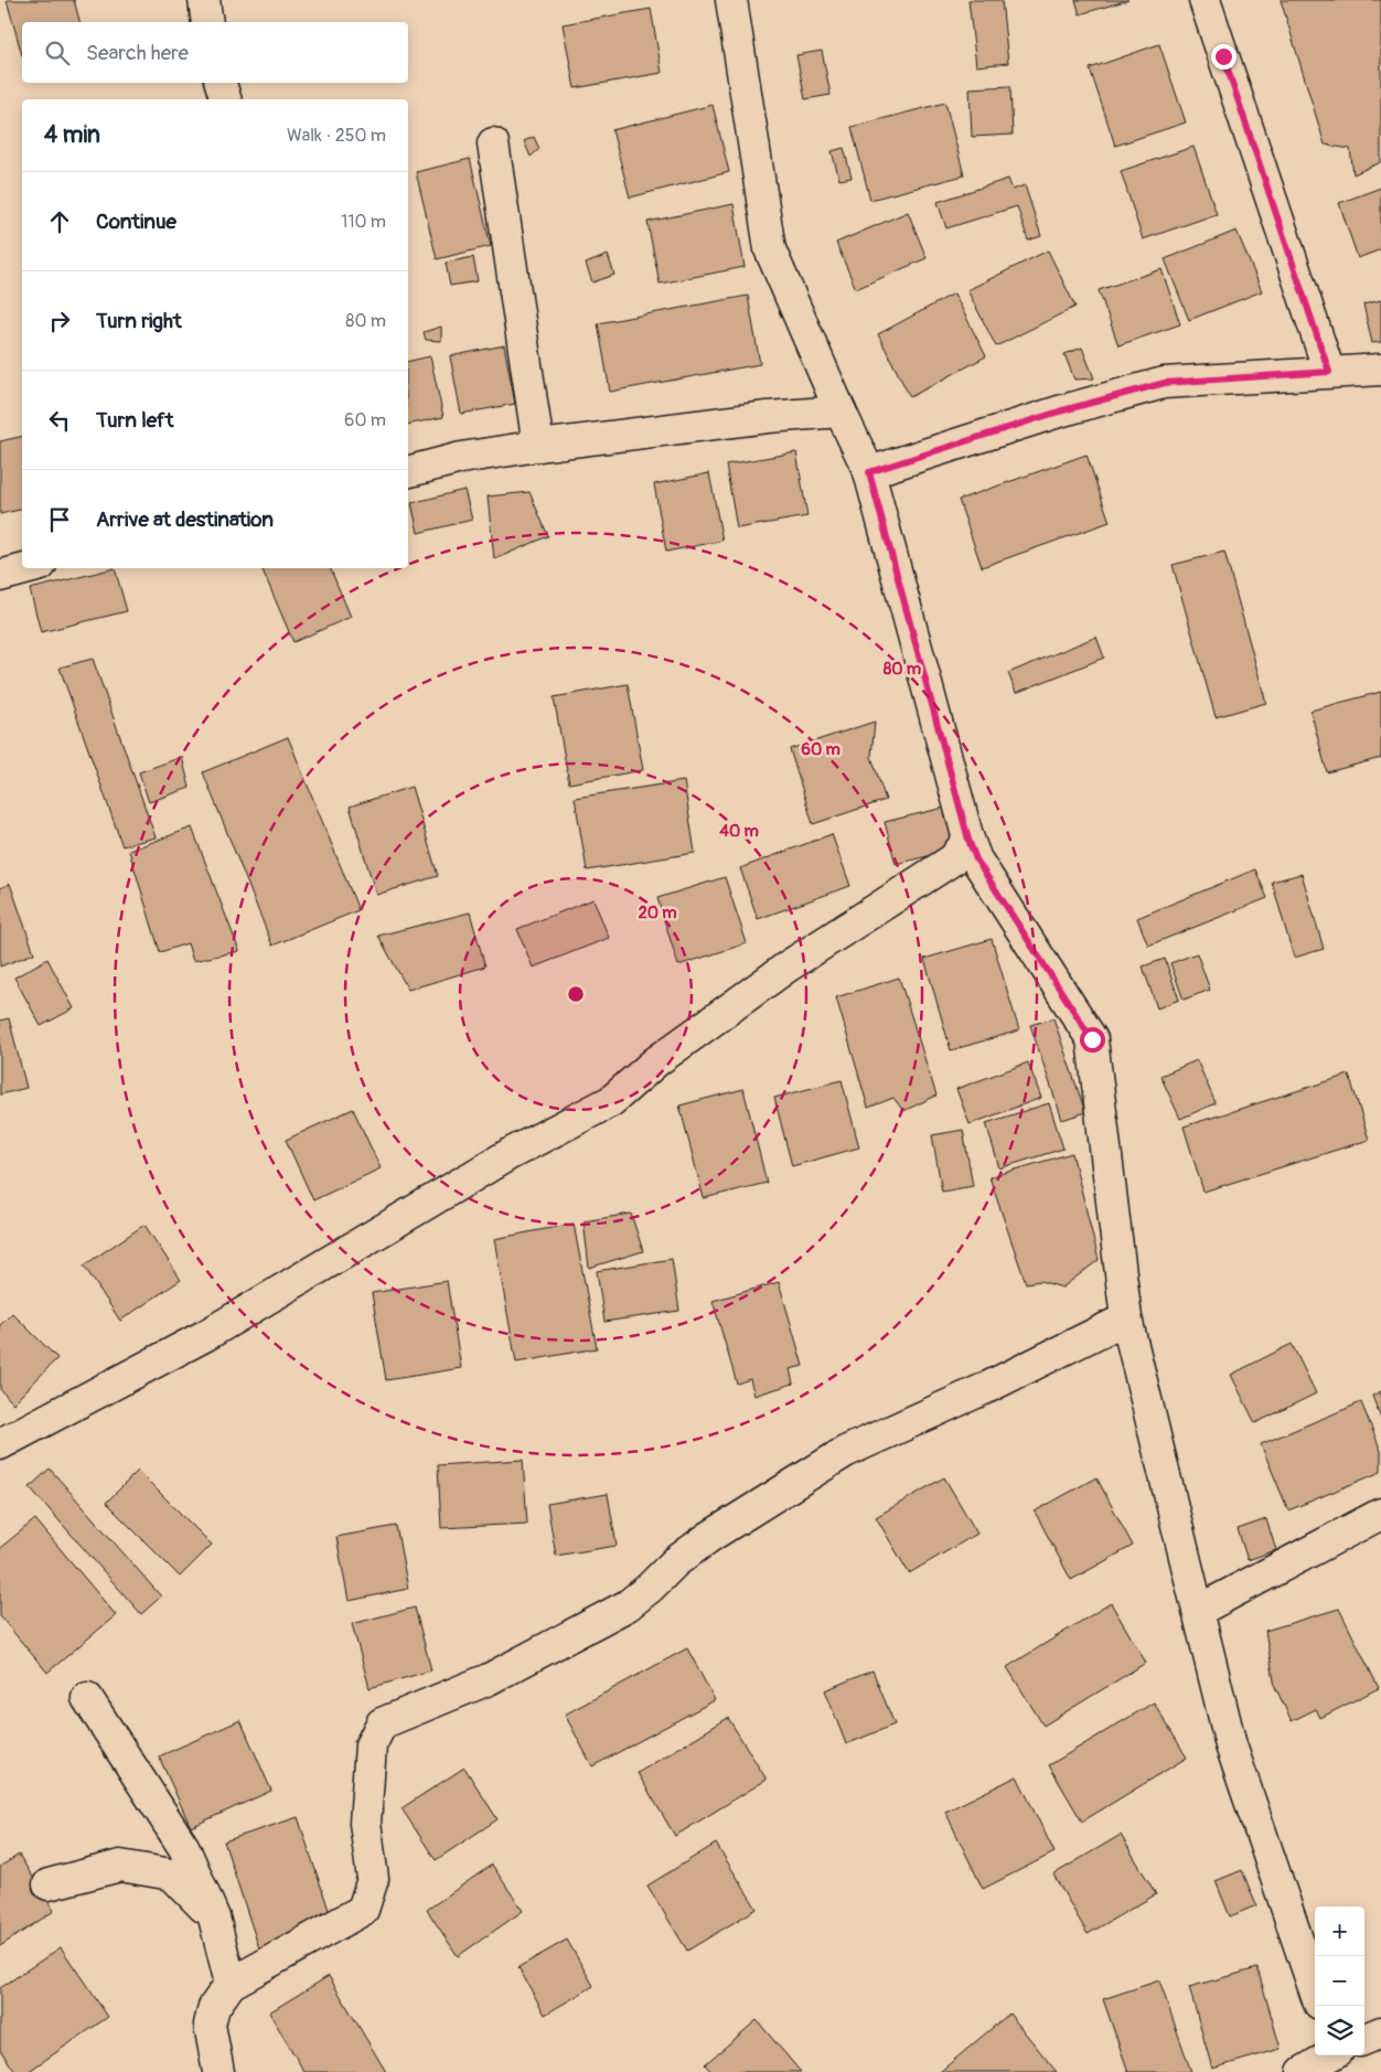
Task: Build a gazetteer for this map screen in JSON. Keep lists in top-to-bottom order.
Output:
{
  "page": {
    "search": "Search here",
    "heading": ["4 min", "Walk · 250 m"],
    "list": [
      ["Continue", "110 m"],
      ["Turn right", "80 m"],
      ["Turn left", "60 m"],
      "Arrive at destination"
    ],
    "map_buttons": ["+", "−"]
  },
  "rings": [
    "80 m",
    "60 m",
    "40 m",
    "20 m"
  ]
}
